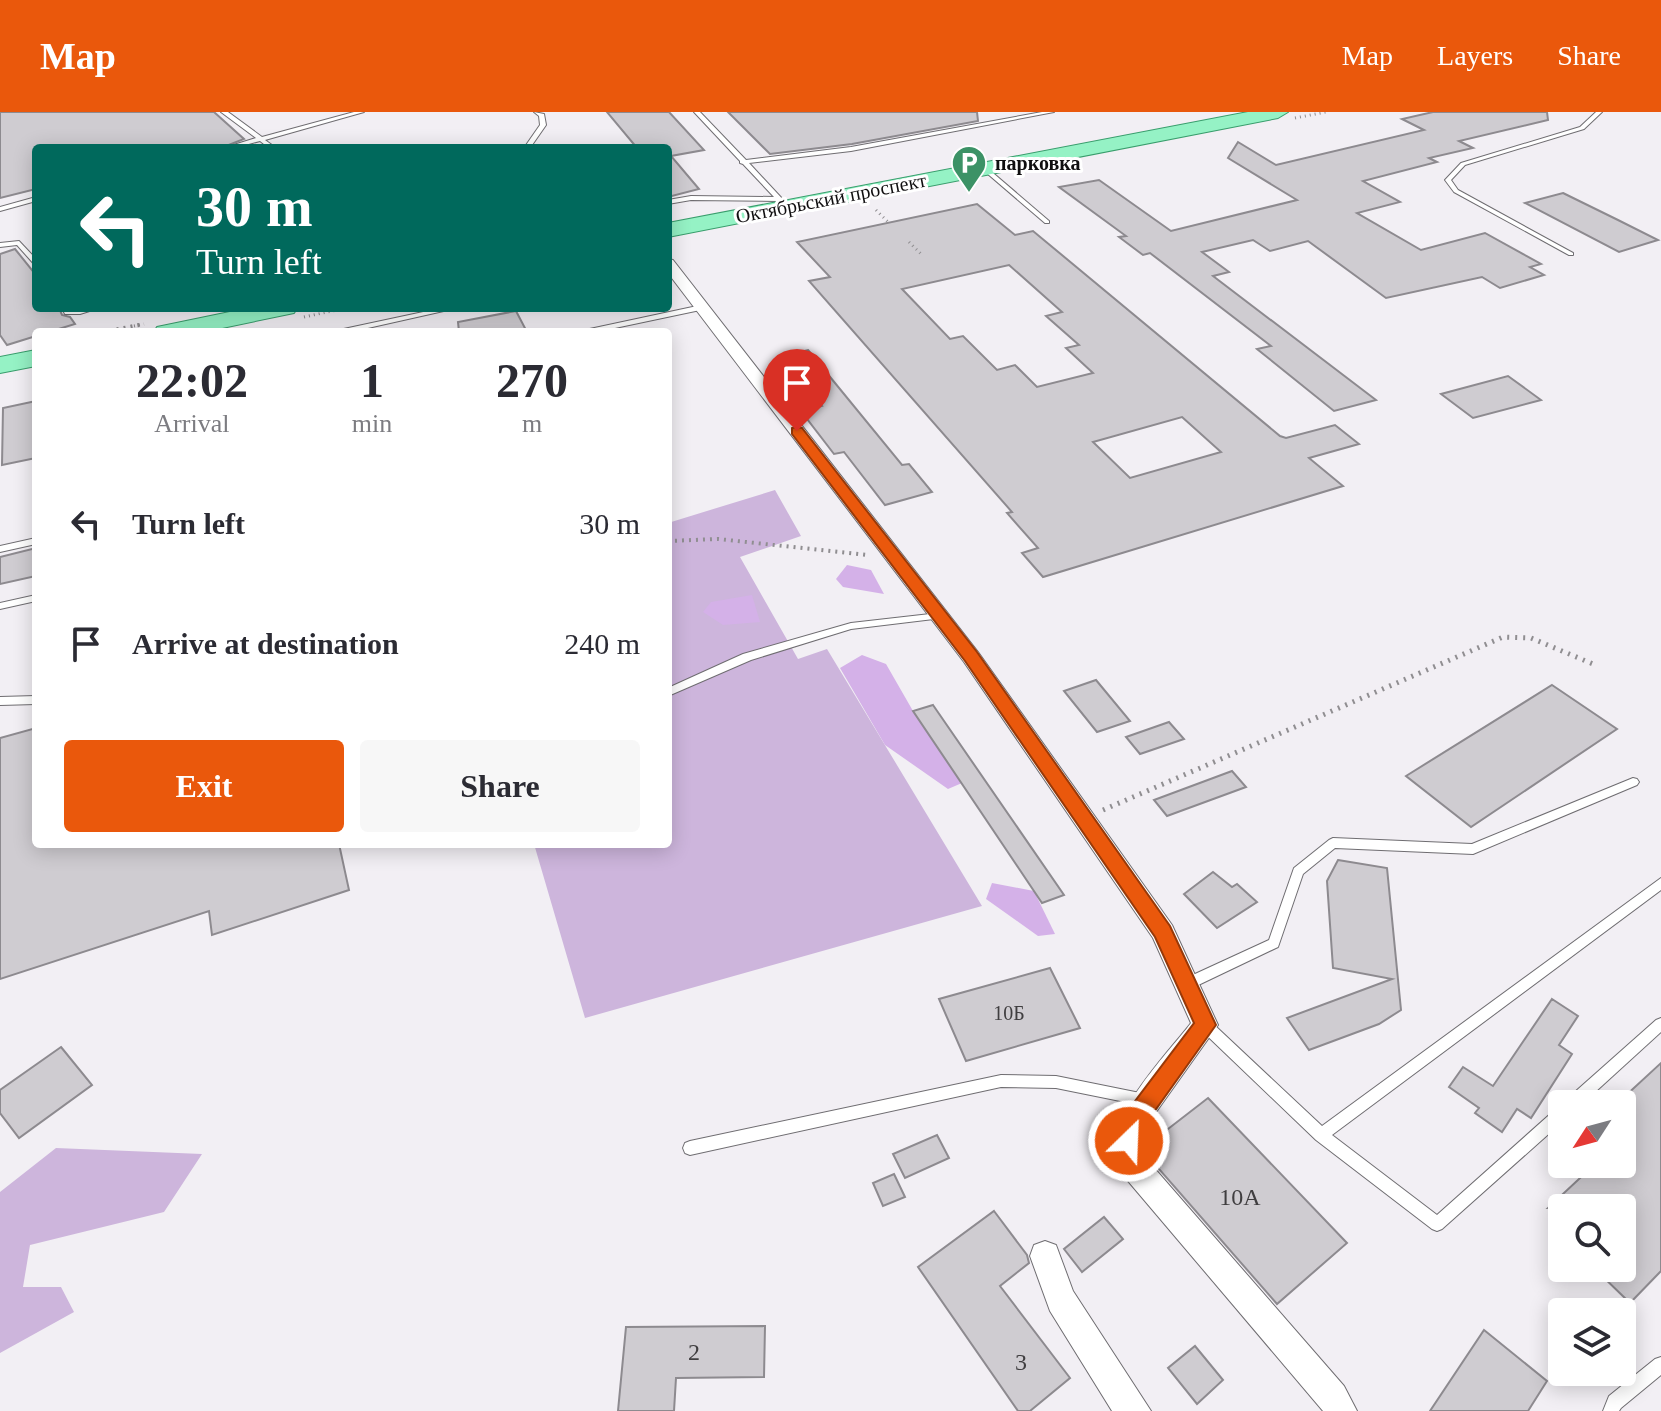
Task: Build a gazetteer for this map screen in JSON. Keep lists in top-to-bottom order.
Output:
{
  "streets": {
    "main road": ["Октябрьский проспект"]
  },
  "places": {
    "parking": ["парковка"]
  },
  "house_numbers": [
    "10Б",
    "10А",
    "2",
    "3"
  ],
  "north": "bottom left",
  "page": {
    "header": "Map",
    "nav": ["Map", "Layers", "Share"],
    "turn": ["30 m", "Turn left"],
    "eta": [
      "22:02",
      "Arrival",
      "1",
      "min",
      "270",
      "m"
    ],
    "list": [
      {
        "name": "Turn left",
        "value": "30 m"
      },
      {
        "name": "Arrive at destination",
        "value": "240 m"
      }
    ],
    "buttons": ["Exit", "Share"]
  }
}
